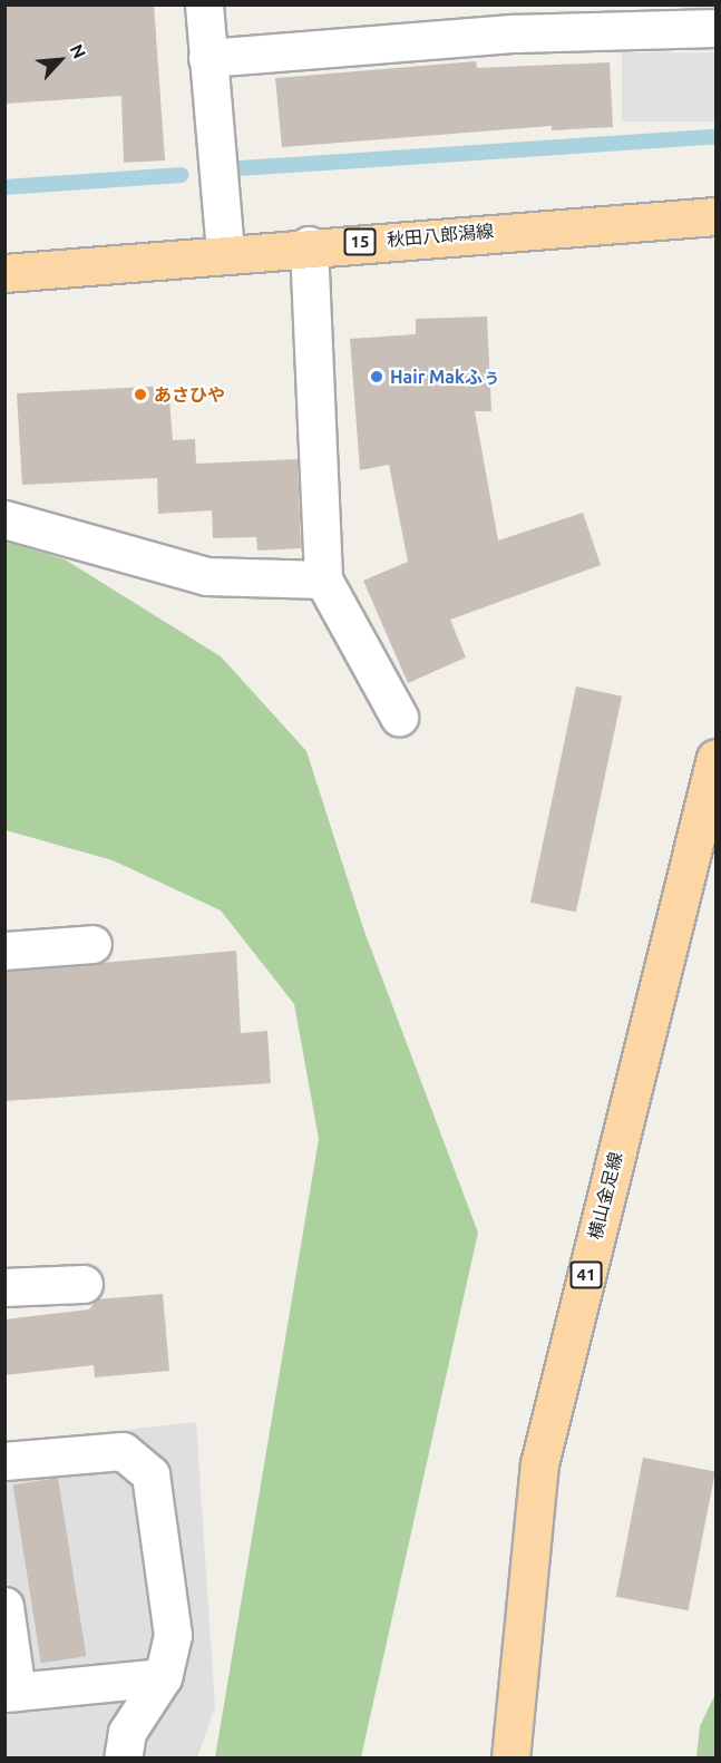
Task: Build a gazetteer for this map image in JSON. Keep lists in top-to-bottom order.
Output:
{
  "streets": {
    "main road": [
      "秋田八郎潟線",
      "15",
      "横山金足線",
      "41"
    ]
  },
  "places": ["Hair Makふぅ", "あさひや"],
  "north": "top right"
}
